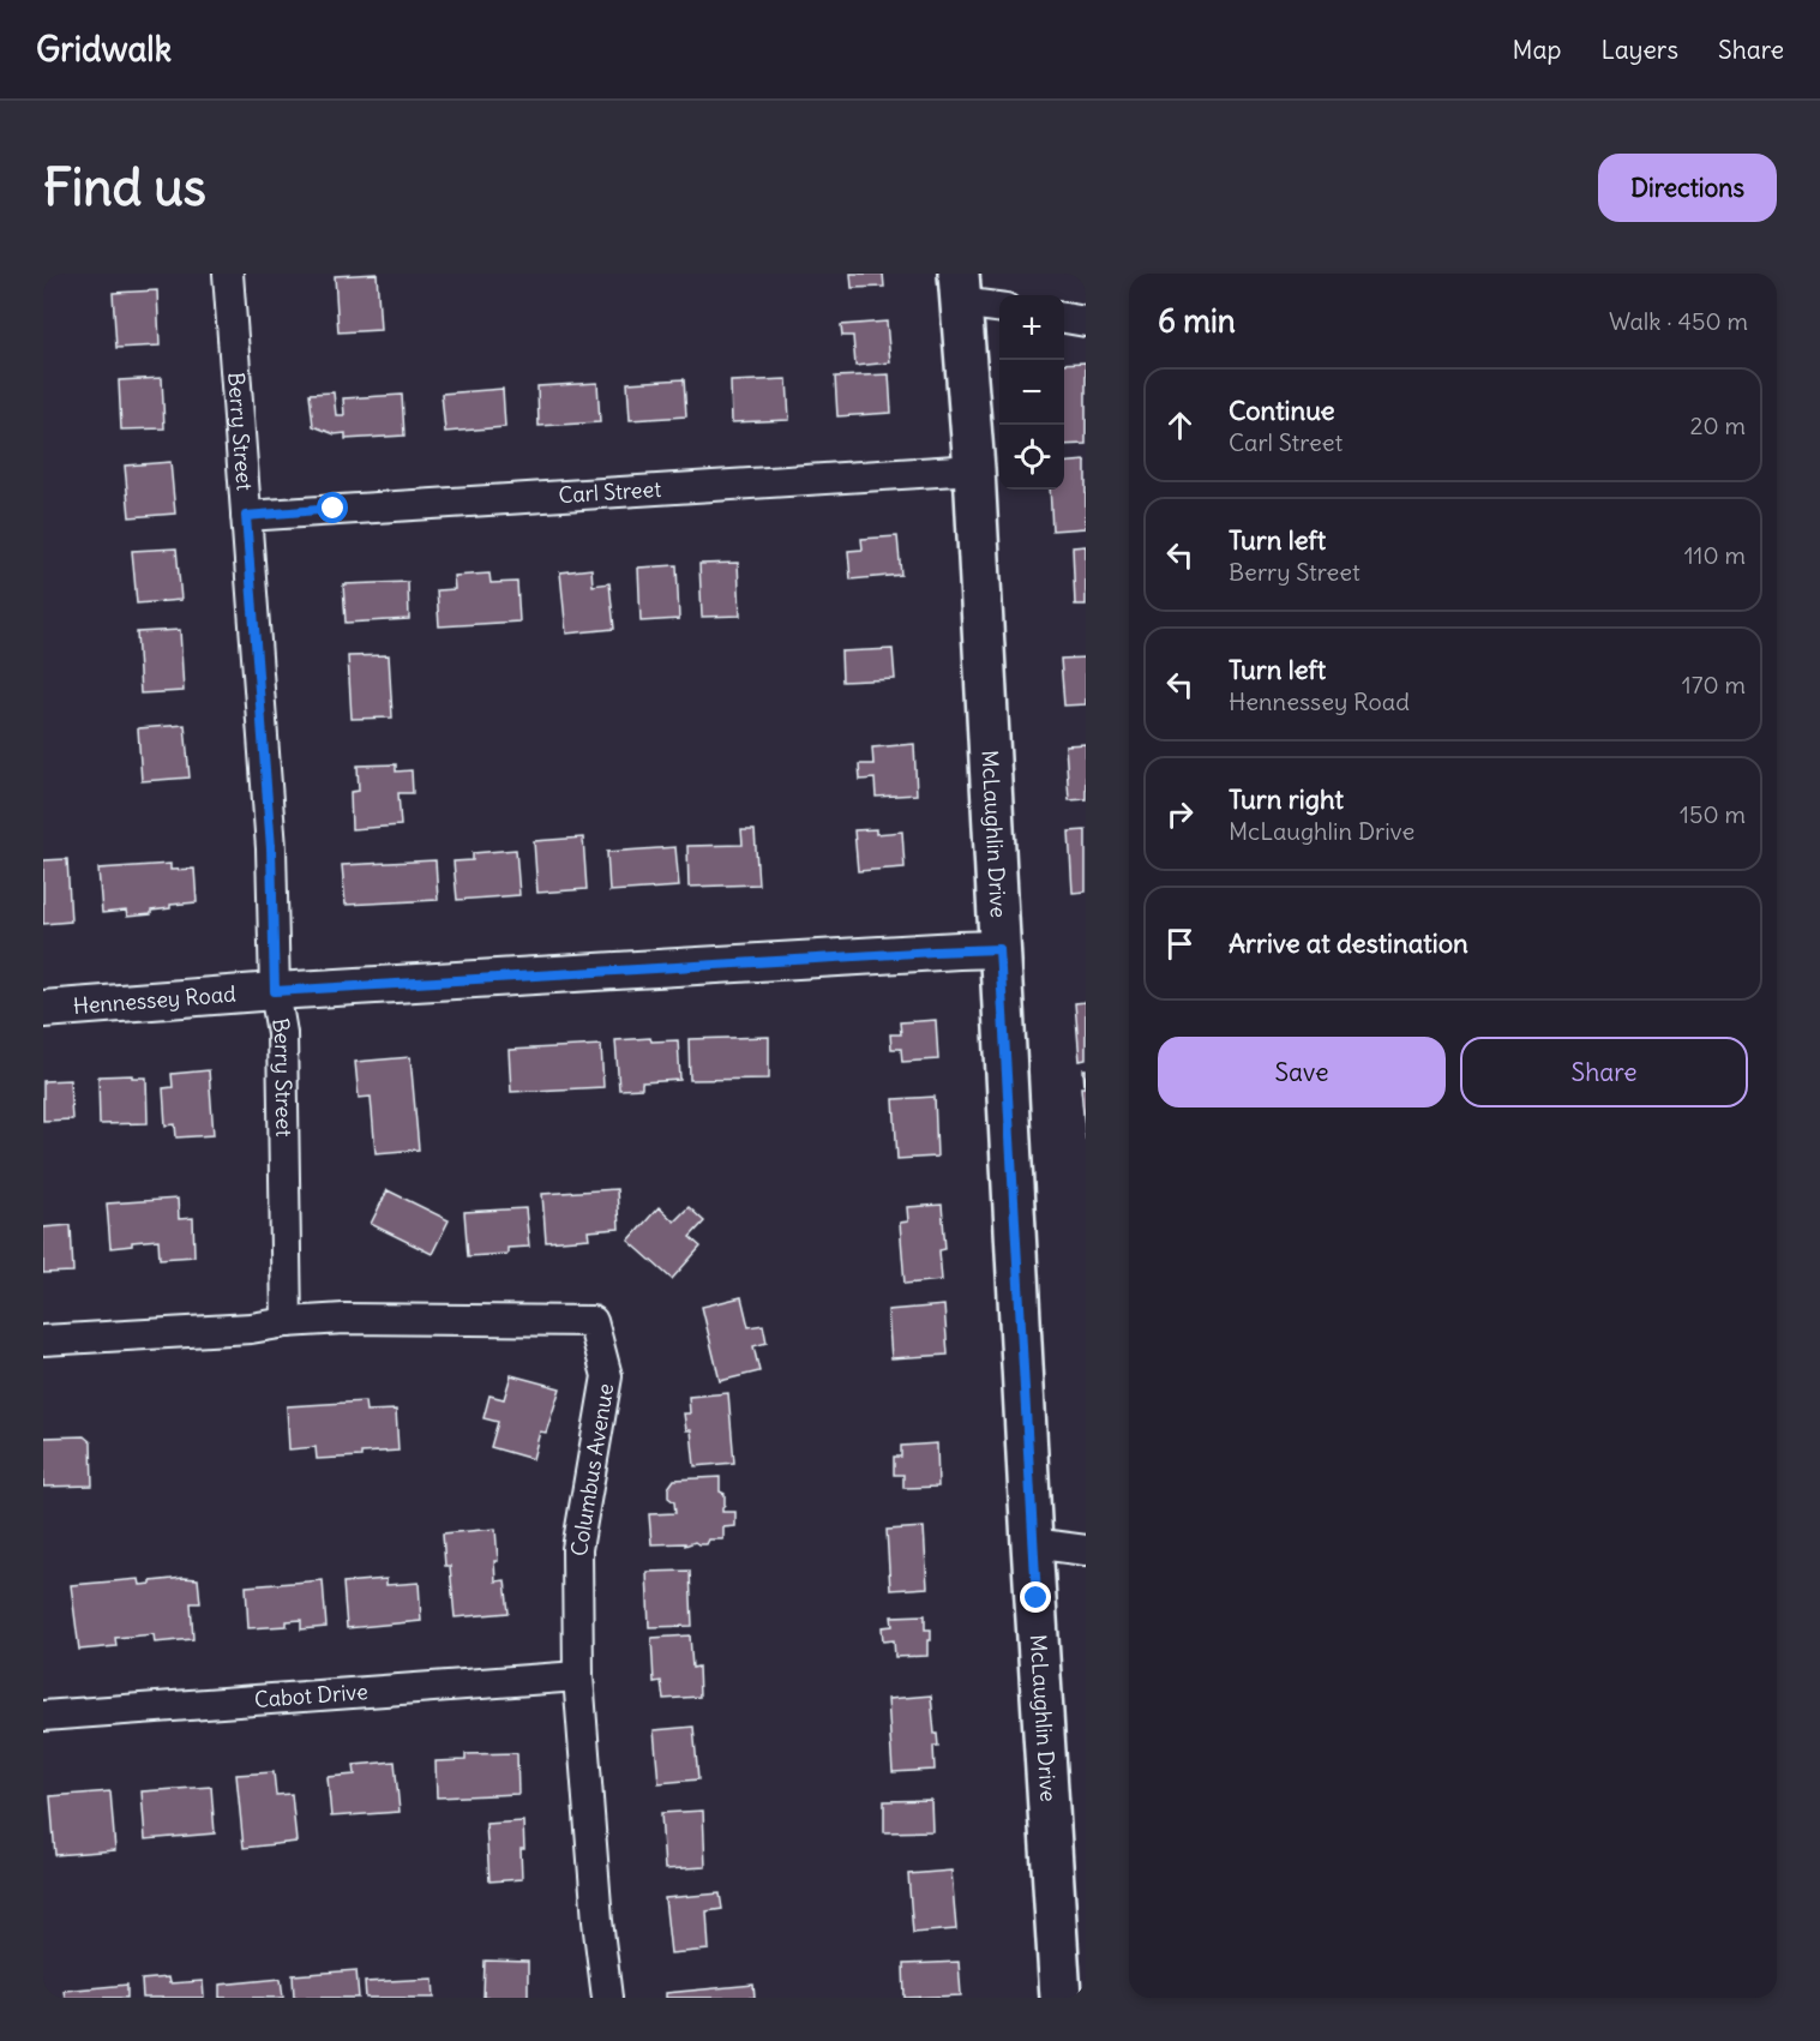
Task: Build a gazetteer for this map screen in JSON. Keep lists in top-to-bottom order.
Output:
{
  "streets": {
    "main road": ["McLaughlin Drive"],
    "street": [
      "Berry Street",
      "Carl Street",
      "Hennessey Road",
      "Columbus Avenue",
      "Cabot Drive"
    ]
  },
  "crossings": [
    ["Berry Street", "Carl Street"],
    ["Berry Street", "Hennessey Road"],
    ["Berry Street", "Columbus Avenue"],
    ["Carl Street", "McLaughlin Drive"],
    ["McLaughlin Drive", "Hennessey Road"],
    ["Columbus Avenue", "Cabot Drive"]
  ],
  "page": {
    "header": "Gridwalk",
    "nav": ["Map", "Layers", "Share"],
    "buttons": [
      "Directions",
      ["Save", "Share"]
    ],
    "title": "Find us",
    "heading": ["6 min", "Walk · 450 m"],
    "map_buttons": ["+", "−"],
    "list": [
      ["Continue", "Carl Street", "20 m"],
      ["Turn left", "Berry Street", "110 m"],
      ["Turn left", "Hennessey Road", "170 m"],
      ["Turn right", "McLaughlin Drive", "150 m"],
      "Arrive at destination"
    ]
  }
}
